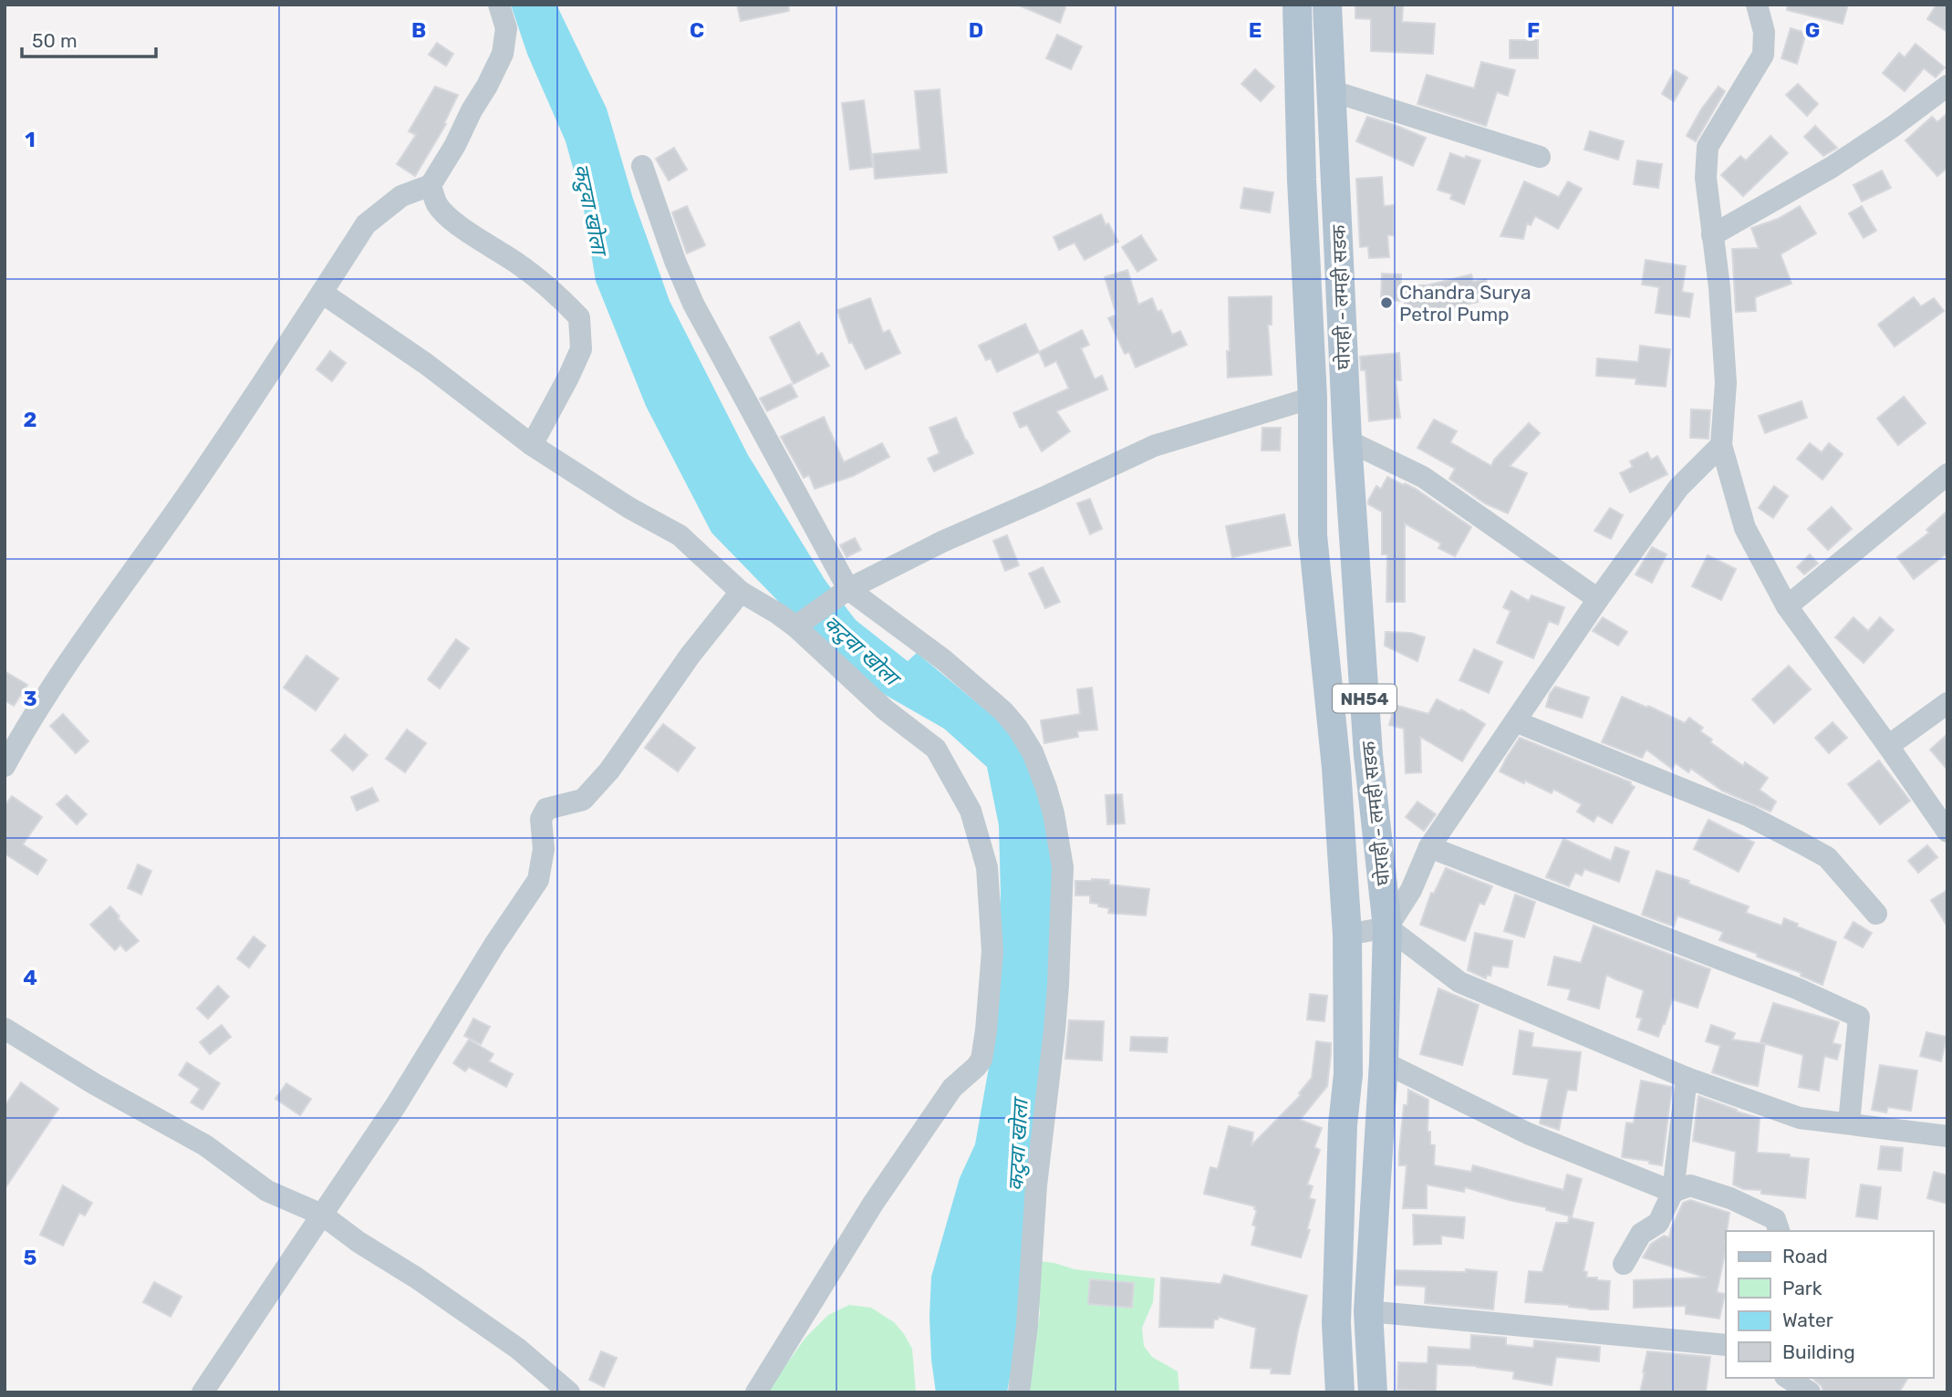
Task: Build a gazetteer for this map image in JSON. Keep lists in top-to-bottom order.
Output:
{
  "streets": {
    "main road": ["घोराही - लमही सडक", "NH54"]
  },
  "water": ["कटुवा खोला"],
  "places": ["Chandra Surya Petrol Pump"],
  "legend": [
    "Road",
    "Park",
    "Water",
    "Building"
  ],
  "scale_bar": "50 m",
  "grid": {
    "columns": [
      "B",
      "C",
      "D",
      "E",
      "F",
      "G"
    ],
    "rows": [
      "1",
      "2",
      "3",
      "4",
      "5"
    ]
  }
}
